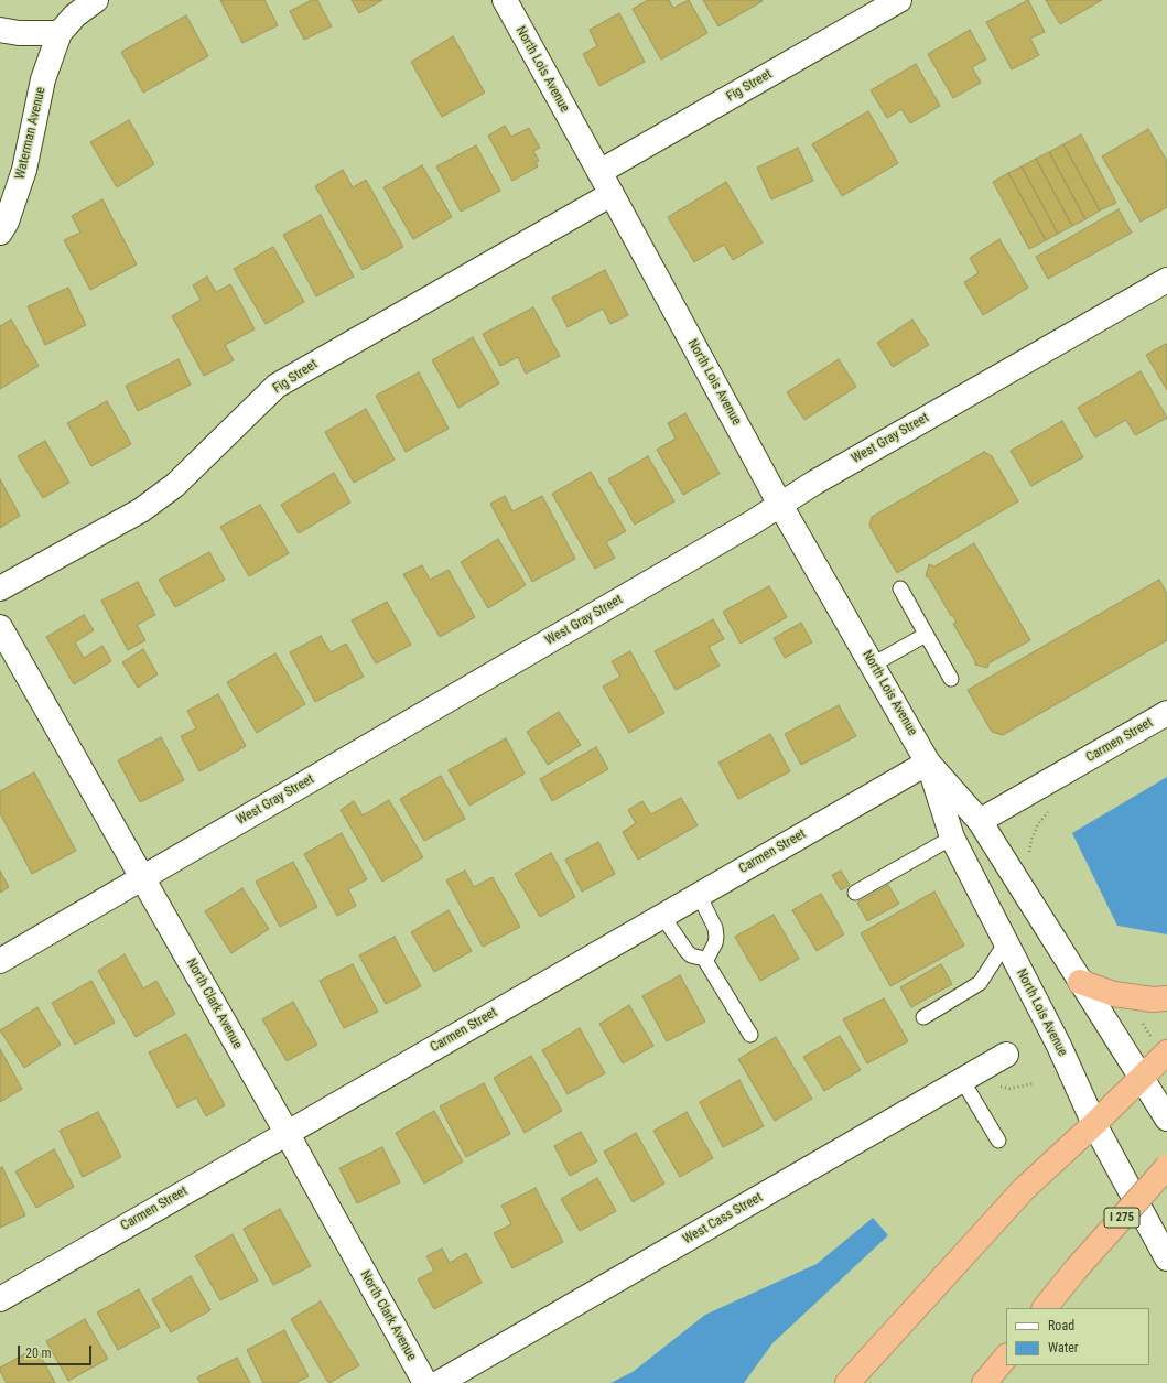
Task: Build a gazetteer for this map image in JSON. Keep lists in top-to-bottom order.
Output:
{
  "streets": {
    "highway": ["I 275"],
    "street": [
      "North Lois Avenue",
      "Fig Street",
      "Waterman Avenue",
      "West Gray Street",
      "Carmen Street",
      "North Clark Avenue",
      "West Cass Street"
    ]
  },
  "crossings": [
    ["North Lois Avenue", "Fig Street"],
    ["North Lois Avenue", "West Gray Street"],
    ["North Lois Avenue", "Carmen Street"],
    ["West Gray Street", "North Clark Avenue"],
    ["Carmen Street", "North Clark Avenue"]
  ],
  "legend": ["Road", "Water"],
  "scale_bar": "20 m"
}
